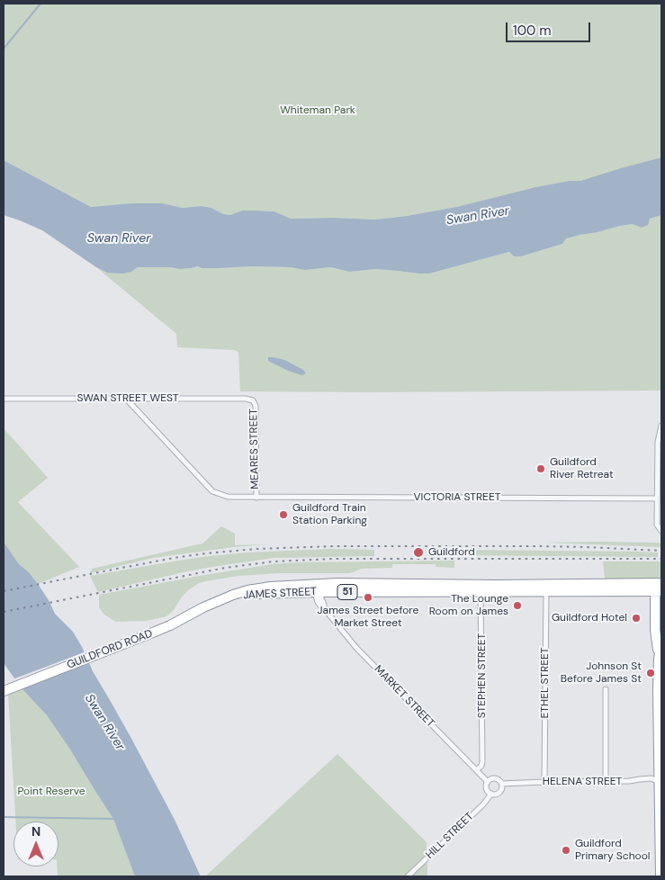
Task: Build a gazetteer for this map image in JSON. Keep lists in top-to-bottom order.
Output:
{
  "streets": {
    "highway": ["51", "JAMES STREET", "GUILDFORD ROAD"],
    "street": [
      "SWAN STREET WEST",
      "MEARES STREET",
      "VICTORIA STREET",
      "STEPHEN STREET",
      "ETHEL STREET",
      "MARKET STREET",
      "HELENA STREET",
      "HILL STREET"
    ]
  },
  "crossings": [
    ["SWAN STREET WEST", "MEARES STREET"],
    ["MEARES STREET", "VICTORIA STREET"],
    ["JAMES STREET", "GUILDFORD ROAD"],
    ["JAMES STREET", "STEPHEN STREET"],
    ["JAMES STREET", "ETHEL STREET"],
    ["JAMES STREET", "MARKET STREET"],
    ["STEPHEN STREET", "MARKET STREET"],
    ["ETHEL STREET", "HELENA STREET"],
    ["MARKET STREET", "HELENA STREET"],
    ["MARKET STREET", "HILL STREET"],
    ["HELENA STREET", "HILL STREET"]
  ],
  "water": ["Swan River"],
  "parks": ["Whiteman Park", "Point Reserve"],
  "places": [
    "Guildford River Retreat",
    "Guildford Train Station Parking",
    "Guildford",
    "James Street before Market Street",
    "The Lounge Room on James",
    "Guildford Hotel",
    "Johnson St Before James St",
    "Guildford Primary School"
  ],
  "scale_bar": "100 m",
  "north": "top"
}
